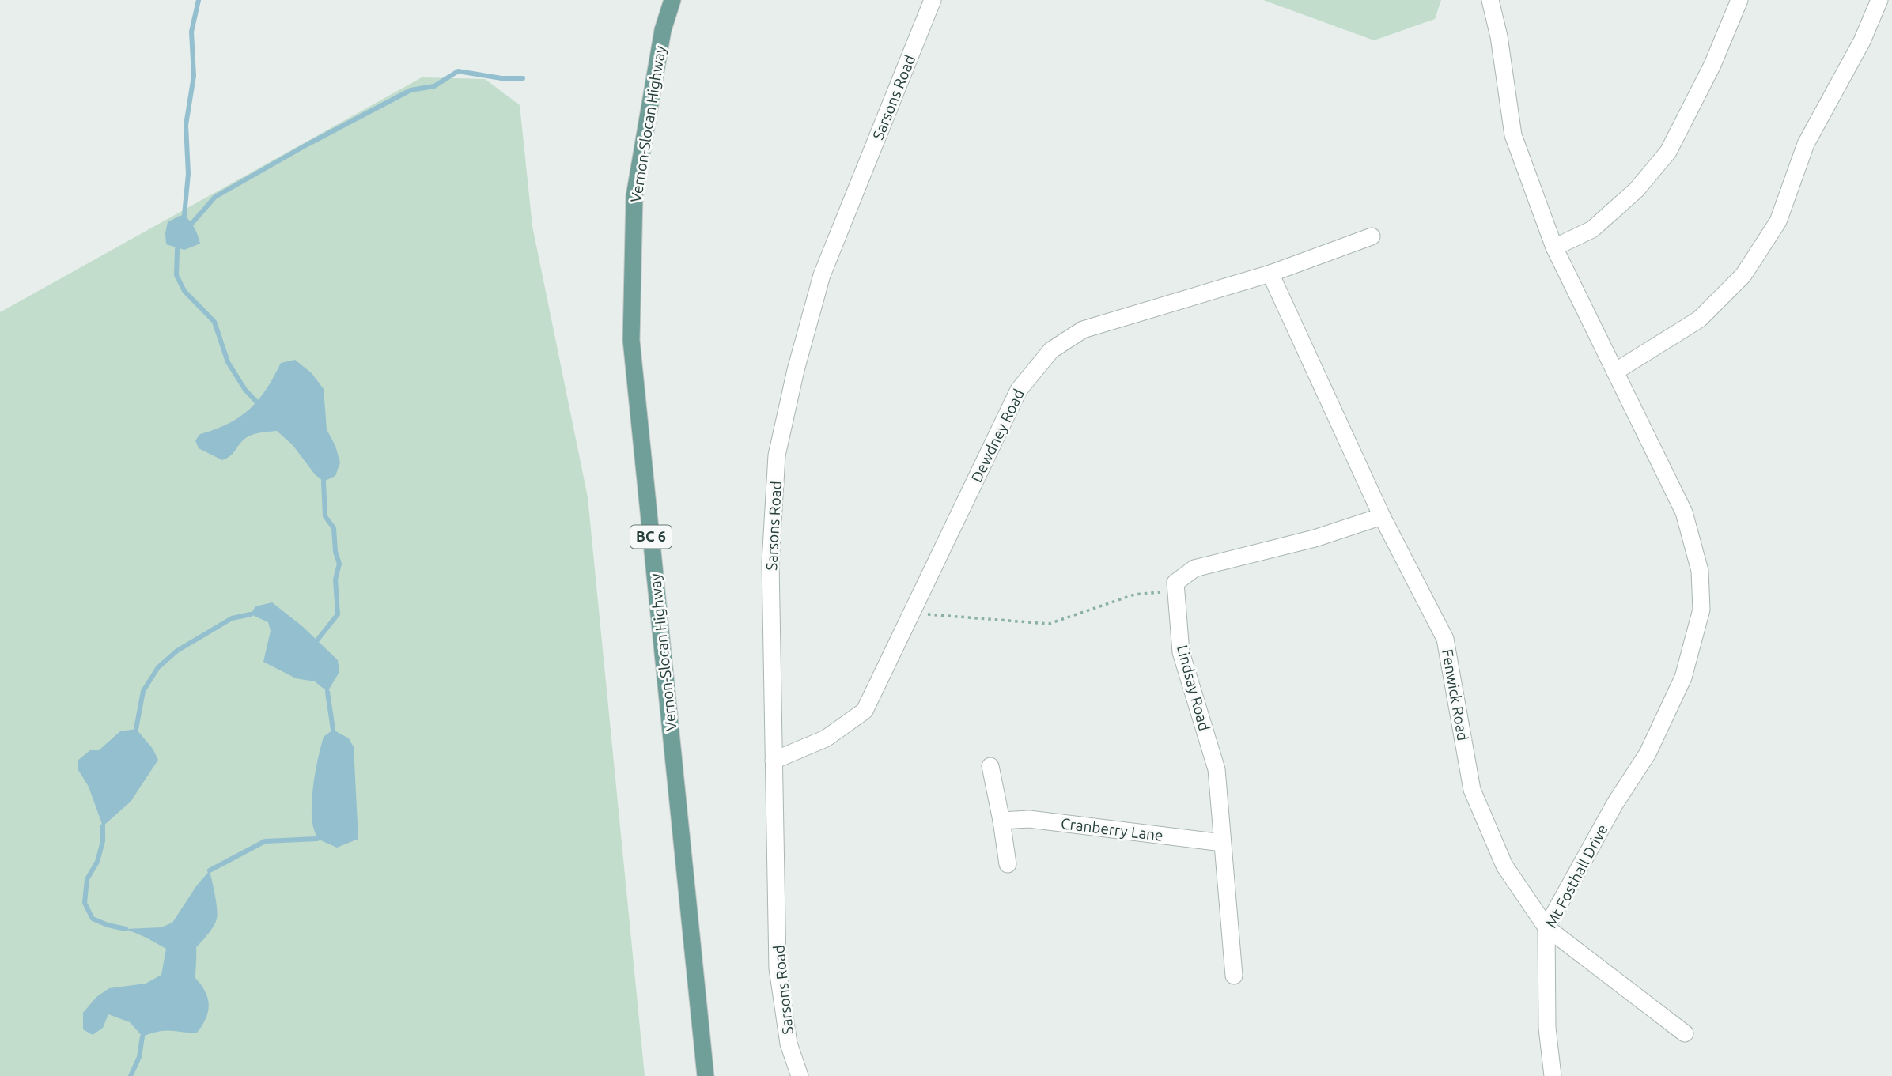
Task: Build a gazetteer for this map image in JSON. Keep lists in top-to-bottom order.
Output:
{
  "streets": {
    "main road": ["Vernon-Slocan Highway", "BC 6"],
    "street": [
      "Sarsons Road",
      "Dewdney Road",
      "Lindsay Road",
      "Fenwick Road",
      "Cranberry Lane",
      "Mt Fosthall Drive"
    ]
  },
  "crossings": [
    ["Sarsons Road", "Dewdney Road"],
    ["Dewdney Road", "Fenwick Road"],
    ["Lindsay Road", "Cranberry Lane"],
    ["Fenwick Road", "Mt Fosthall Drive"]
  ]
}
